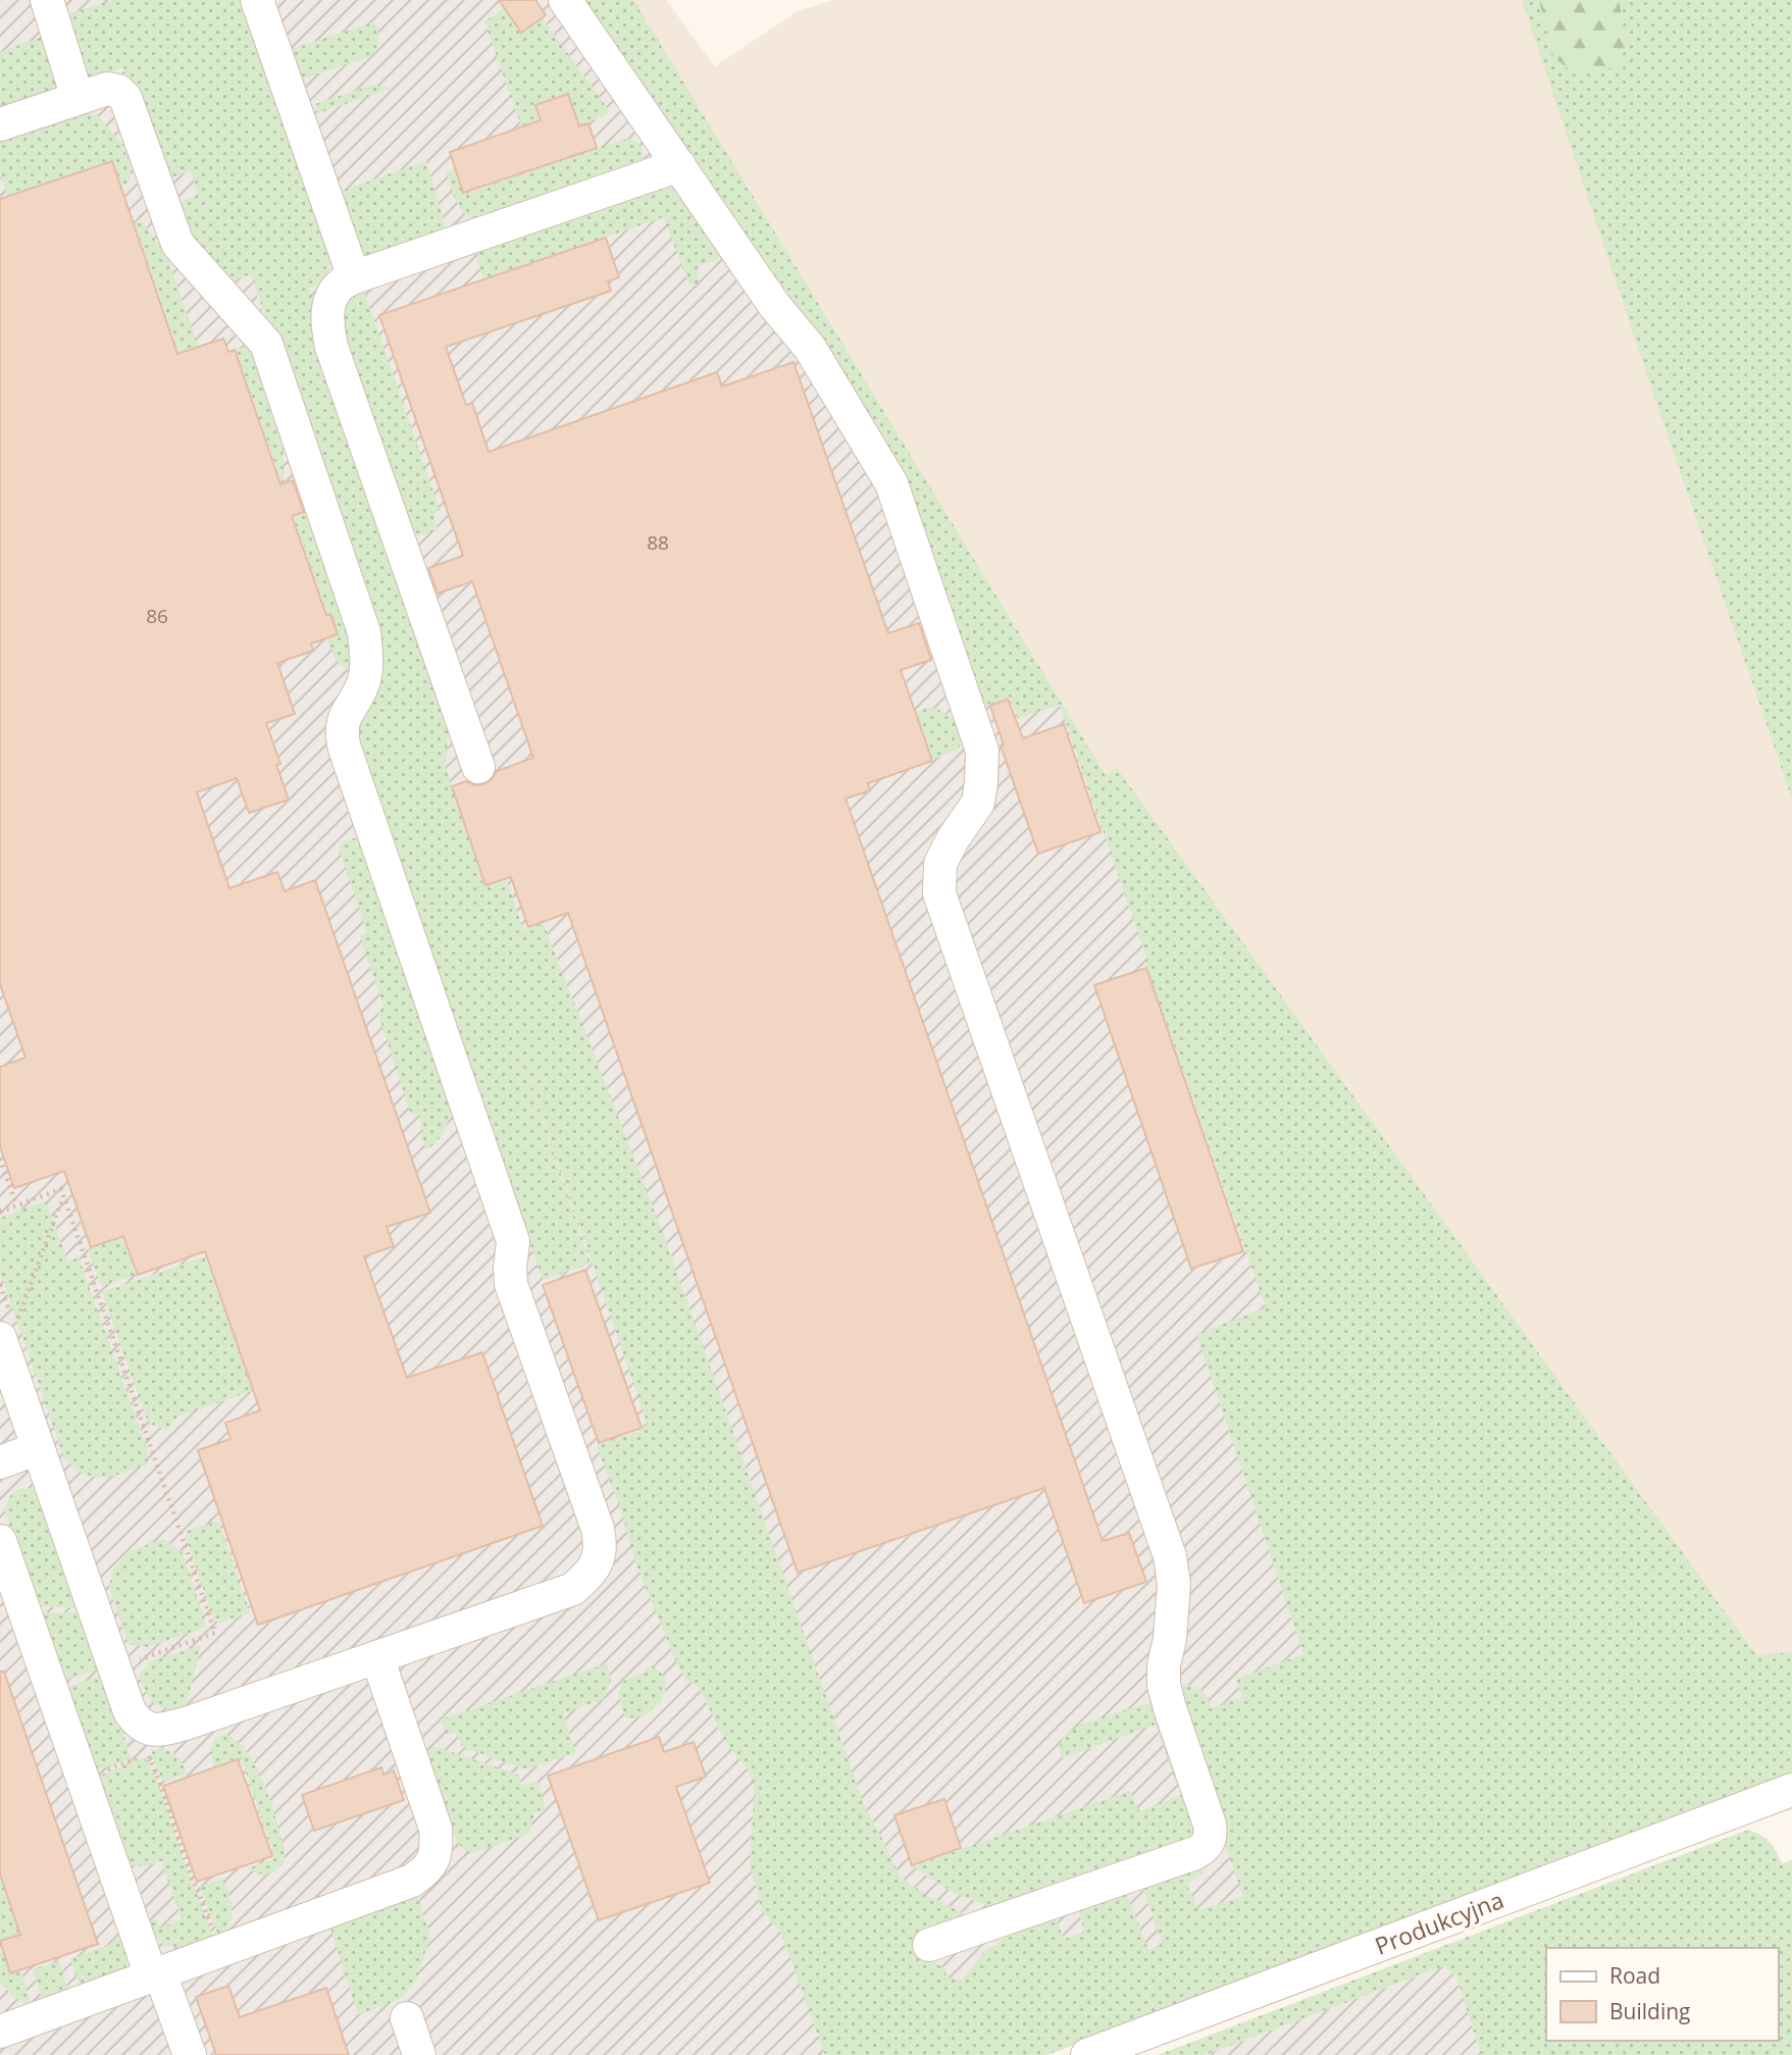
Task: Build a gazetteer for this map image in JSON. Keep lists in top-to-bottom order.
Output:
{
  "streets": {
    "street": ["Produkcyjna"]
  },
  "house_numbers": ["88", "86"],
  "legend": ["Road", "Building"]
}
